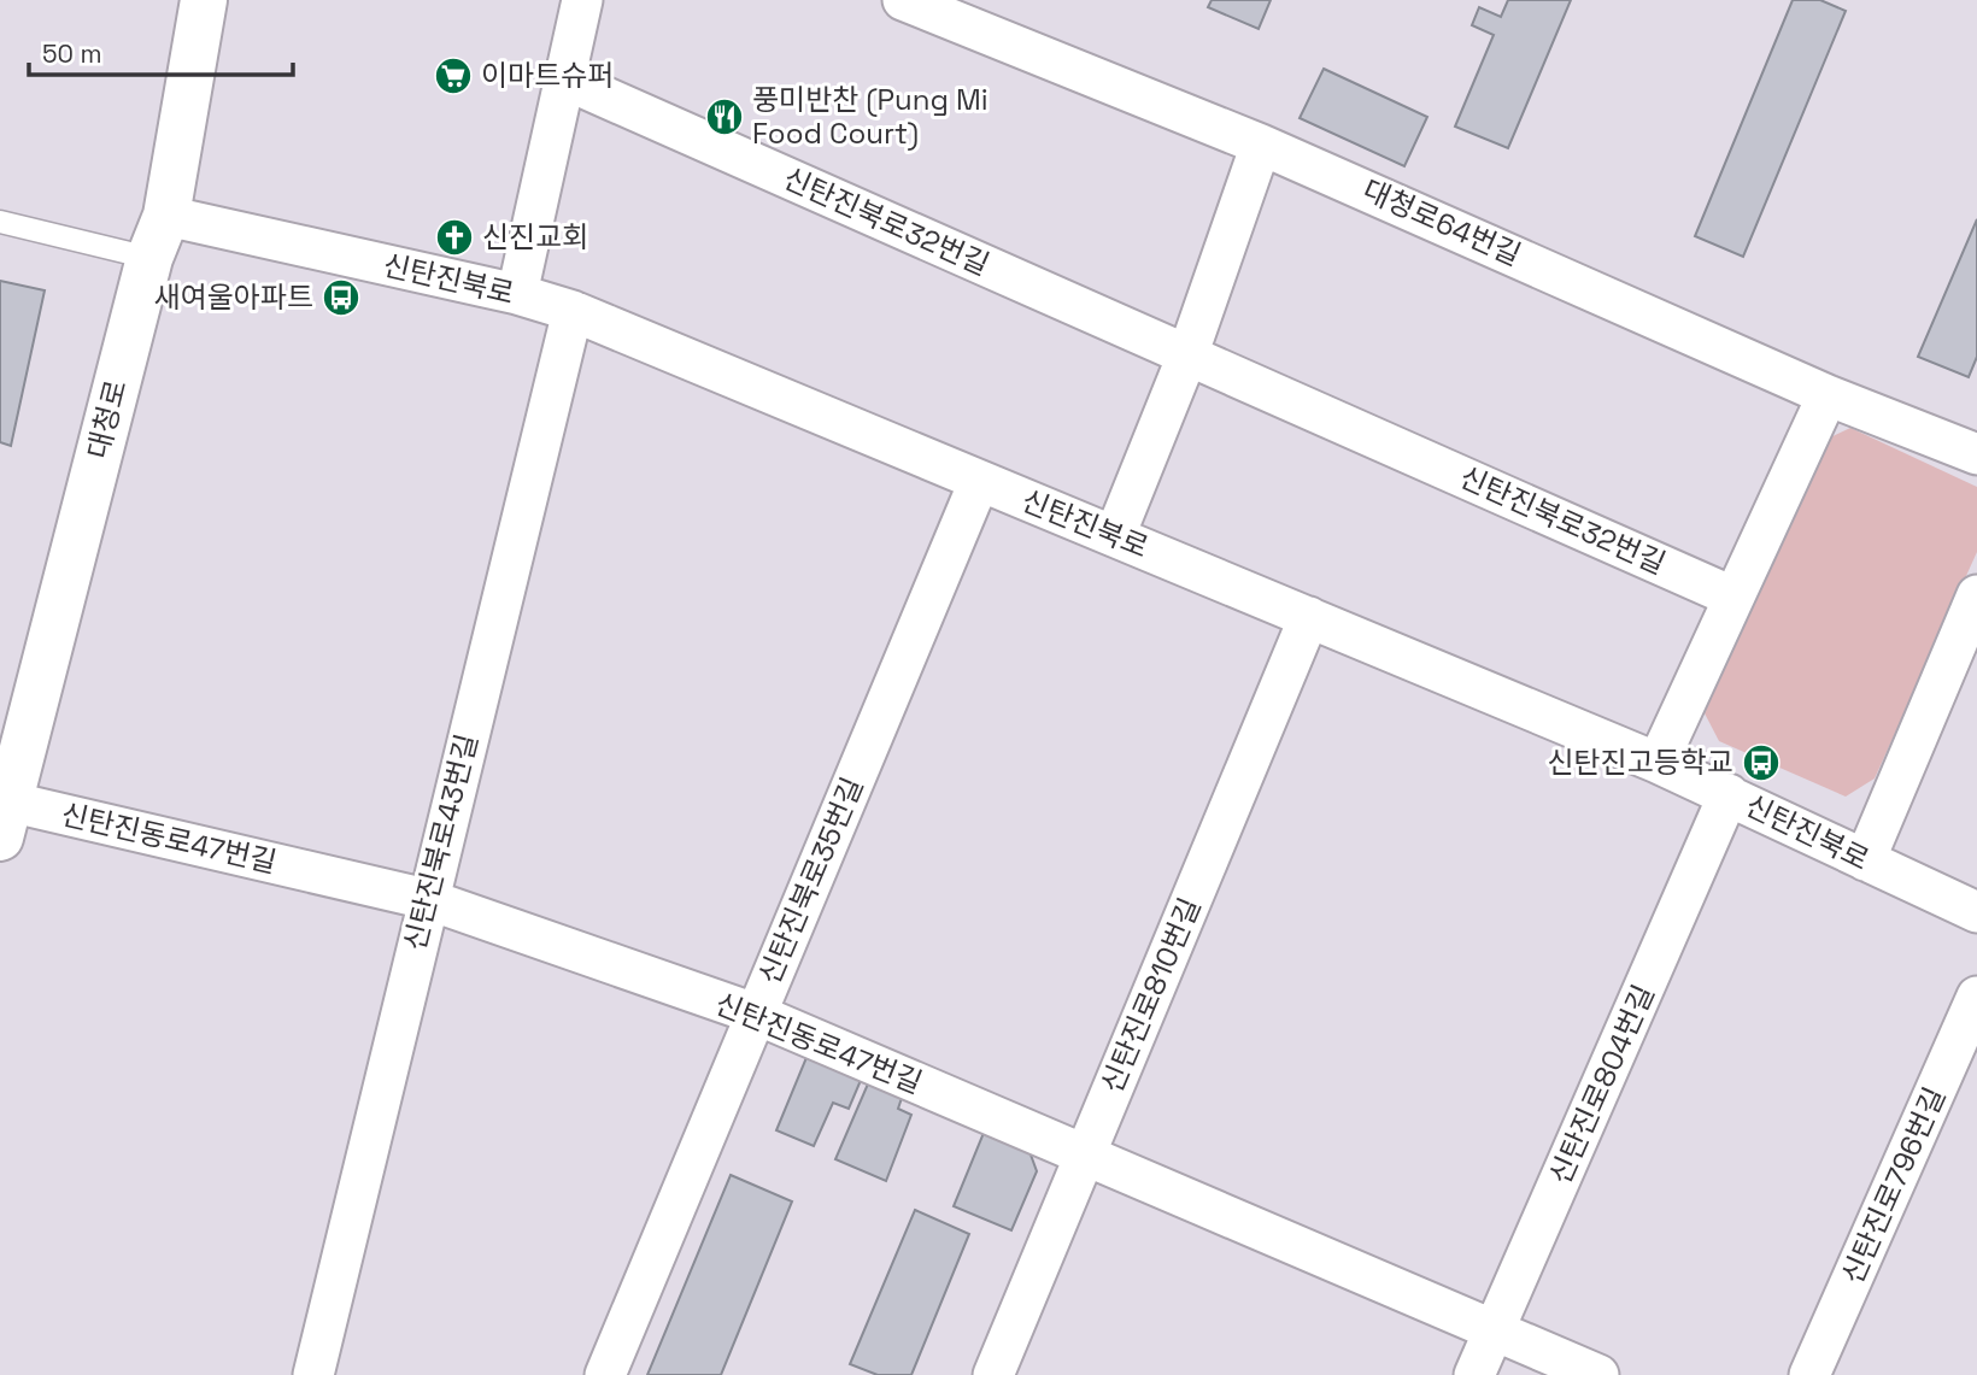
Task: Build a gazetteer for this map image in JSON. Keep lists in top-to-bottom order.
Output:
{
  "streets": {
    "main road": ["대청로"],
    "street": [
      "신탄진북로32번길",
      "대청로64번길",
      "신탄진북로",
      "신탄진동로47번길",
      "신탄진북로43번길",
      "신탄진북로35번길",
      "신탄진로810번길",
      "신탄진로804번길",
      "신탄진로796번길"
    ]
  },
  "crossings": [
    ["신탄진북로", "대청로"],
    ["신탄진북로", "신탄진북로43번길"],
    ["신탄진북로", "신탄진북로35번길"],
    ["신탄진북로", "신탄진로810번길"],
    ["신탄진북로", "신탄진로804번길"],
    ["대청로", "신탄진동로47번길"],
    ["신탄진동로47번길", "신탄진북로43번길"],
    ["신탄진동로47번길", "신탄진북로35번길"],
    ["신탄진동로47번길", "신탄진로810번길"],
    ["신탄진동로47번길", "신탄진로804번길"]
  ],
  "places": {
    "supermarket": ["이마트슈퍼"],
    "restaurant": ["풍미반찬 (Pung Mi Food Court)"],
    "church": ["신진교회"],
    "bus stop": ["새여울아파트", "신탄진고등학교"]
  },
  "scale_bar": "50 m"
}
